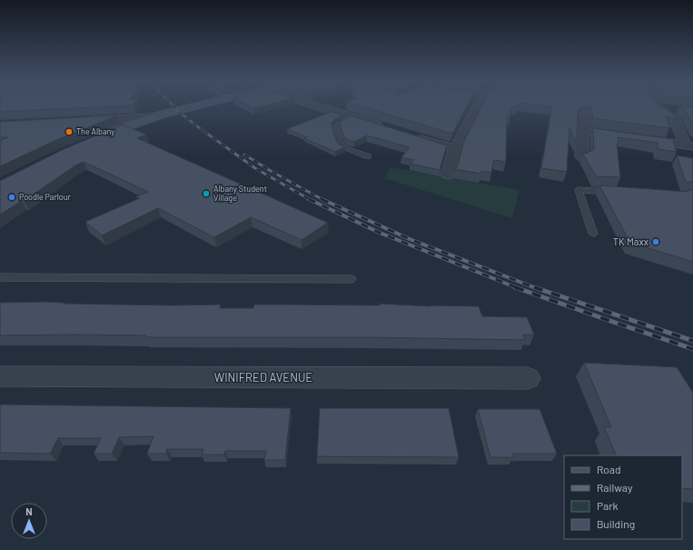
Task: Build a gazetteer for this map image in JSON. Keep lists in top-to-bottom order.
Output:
{
  "streets": {
    "street": ["WINIFRED AVENUE"]
  },
  "places": [
    "The Albany",
    "Albany Student Village",
    "Poodle Parlour",
    "TK Maxx"
  ],
  "legend": [
    "Road",
    "Railway",
    "Park",
    "Building"
  ],
  "north": "top"
}
